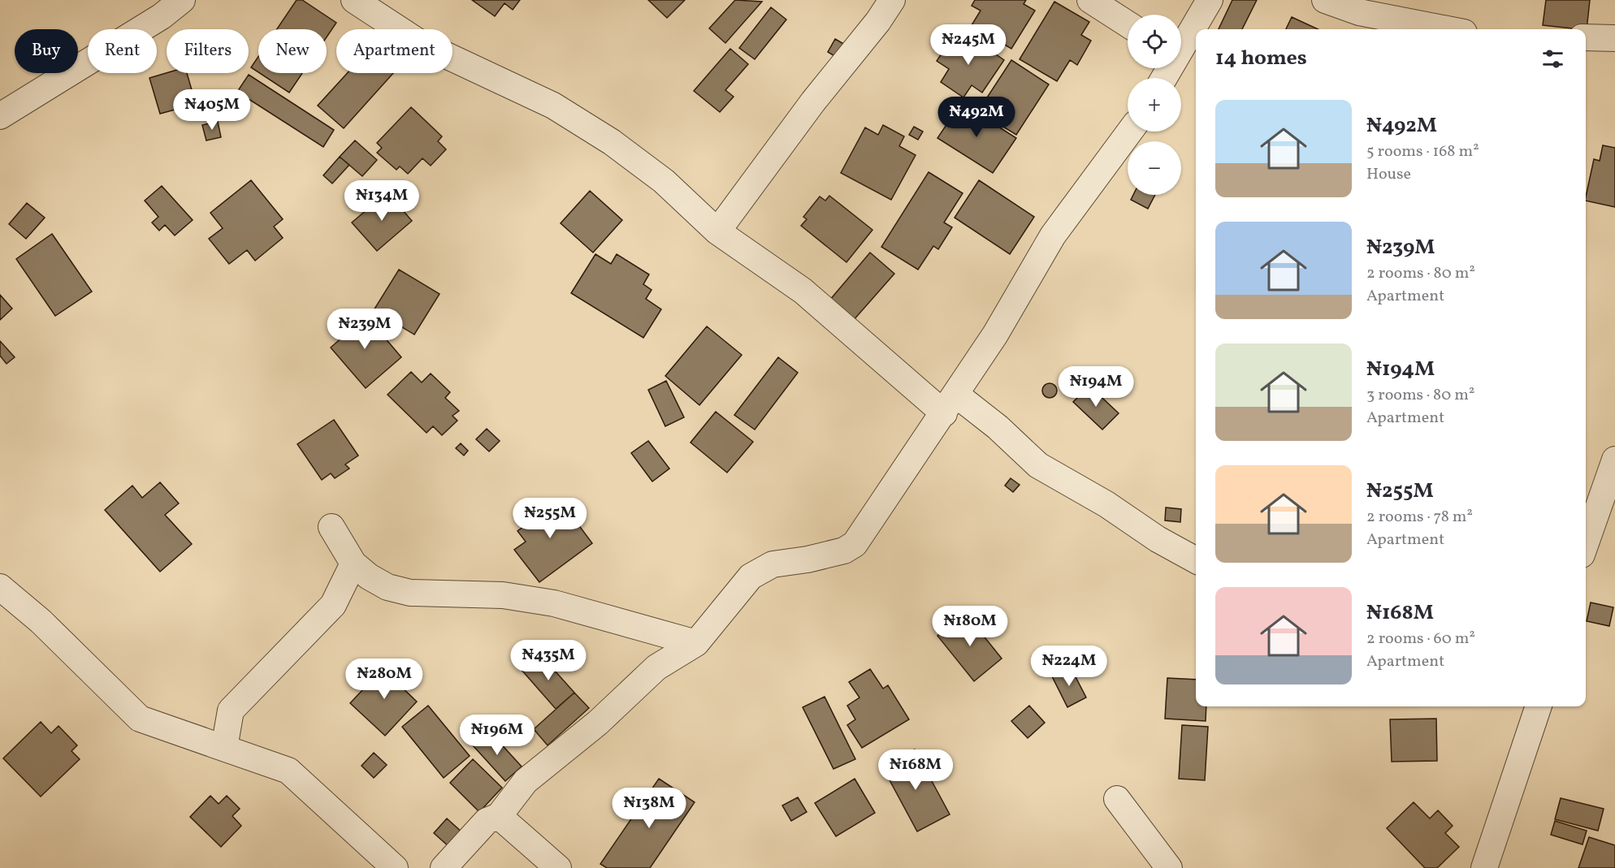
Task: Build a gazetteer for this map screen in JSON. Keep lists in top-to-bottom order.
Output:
{
  "page": {
    "map_buttons": ["+", "−"],
    "price": [
      "₦245M",
      "₦405M",
      "₦492M",
      "₦134M",
      "₦239M",
      "₦194M",
      "₦255M",
      "₦180M",
      "₦435M",
      "₦224M",
      "₦280M",
      "₦196M",
      "₦168M",
      "₦138M"
    ],
    "chip": [
      "Buy",
      "Rent",
      "Filters",
      "New",
      "Apartment"
    ],
    "heading": "14 homes",
    "list": [
      {
        "name": "₦492M",
        "note": "5 rooms · 168 m² · House"
      },
      {
        "name": "₦239M",
        "note": "2 rooms · 80 m² · Apartment"
      },
      {
        "name": "₦194M",
        "note": "3 rooms · 80 m² · Apartment"
      },
      {
        "name": "₦255M",
        "note": "2 rooms · 78 m² · Apartment"
      },
      {
        "name": "₦168M",
        "note": "2 rooms · 60 m² · Apartment"
      }
    ]
  }
}
